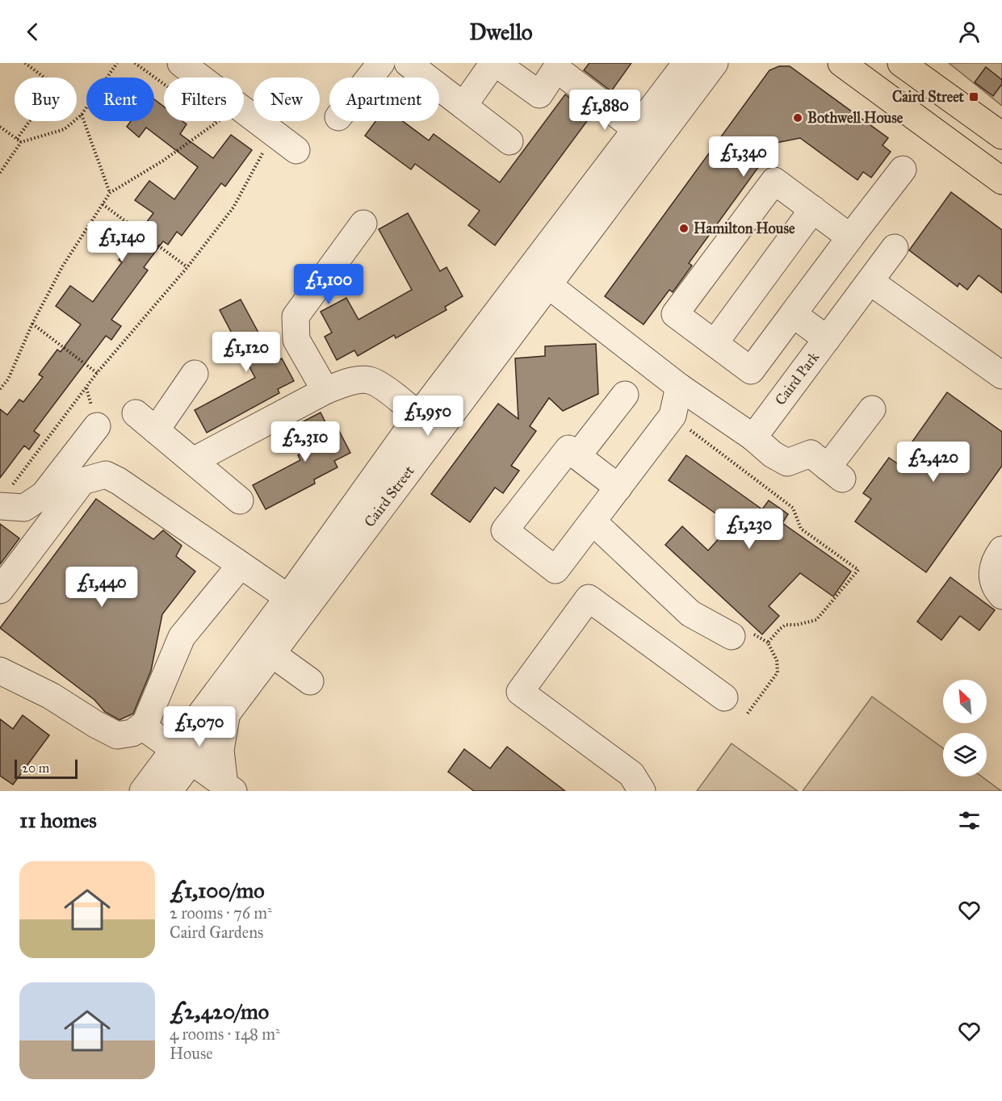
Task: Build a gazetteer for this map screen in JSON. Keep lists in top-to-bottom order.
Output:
{
  "streets": {
    "street": ["Caird Park", "Caird Street"]
  },
  "places": {
    "transit": ["Caird Street"],
    "other": ["Bothwell House", "Hamilton House"]
  },
  "scale_bar": "20 m",
  "north": "top left",
  "page": {
    "header": "Dwello",
    "chip": [
      "Buy",
      "Rent",
      "Filters",
      "New",
      "Apartment"
    ],
    "price": [
      "£1,880",
      "£1,340",
      "£1,140",
      "£1,100",
      "£1,120",
      "£1,950",
      "£2,310",
      "£2,420",
      "£1,230",
      "£1,440",
      "£1,070"
    ],
    "scale": "20 m",
    "heading": "11 homes",
    "list": [
      {
        "name": "£1,100/mo",
        "note": "2 rooms · 76 m² · Caird Gardens"
      },
      {
        "name": "£2,420/mo",
        "note": "4 rooms · 148 m² · House"
      }
    ]
  }
}
